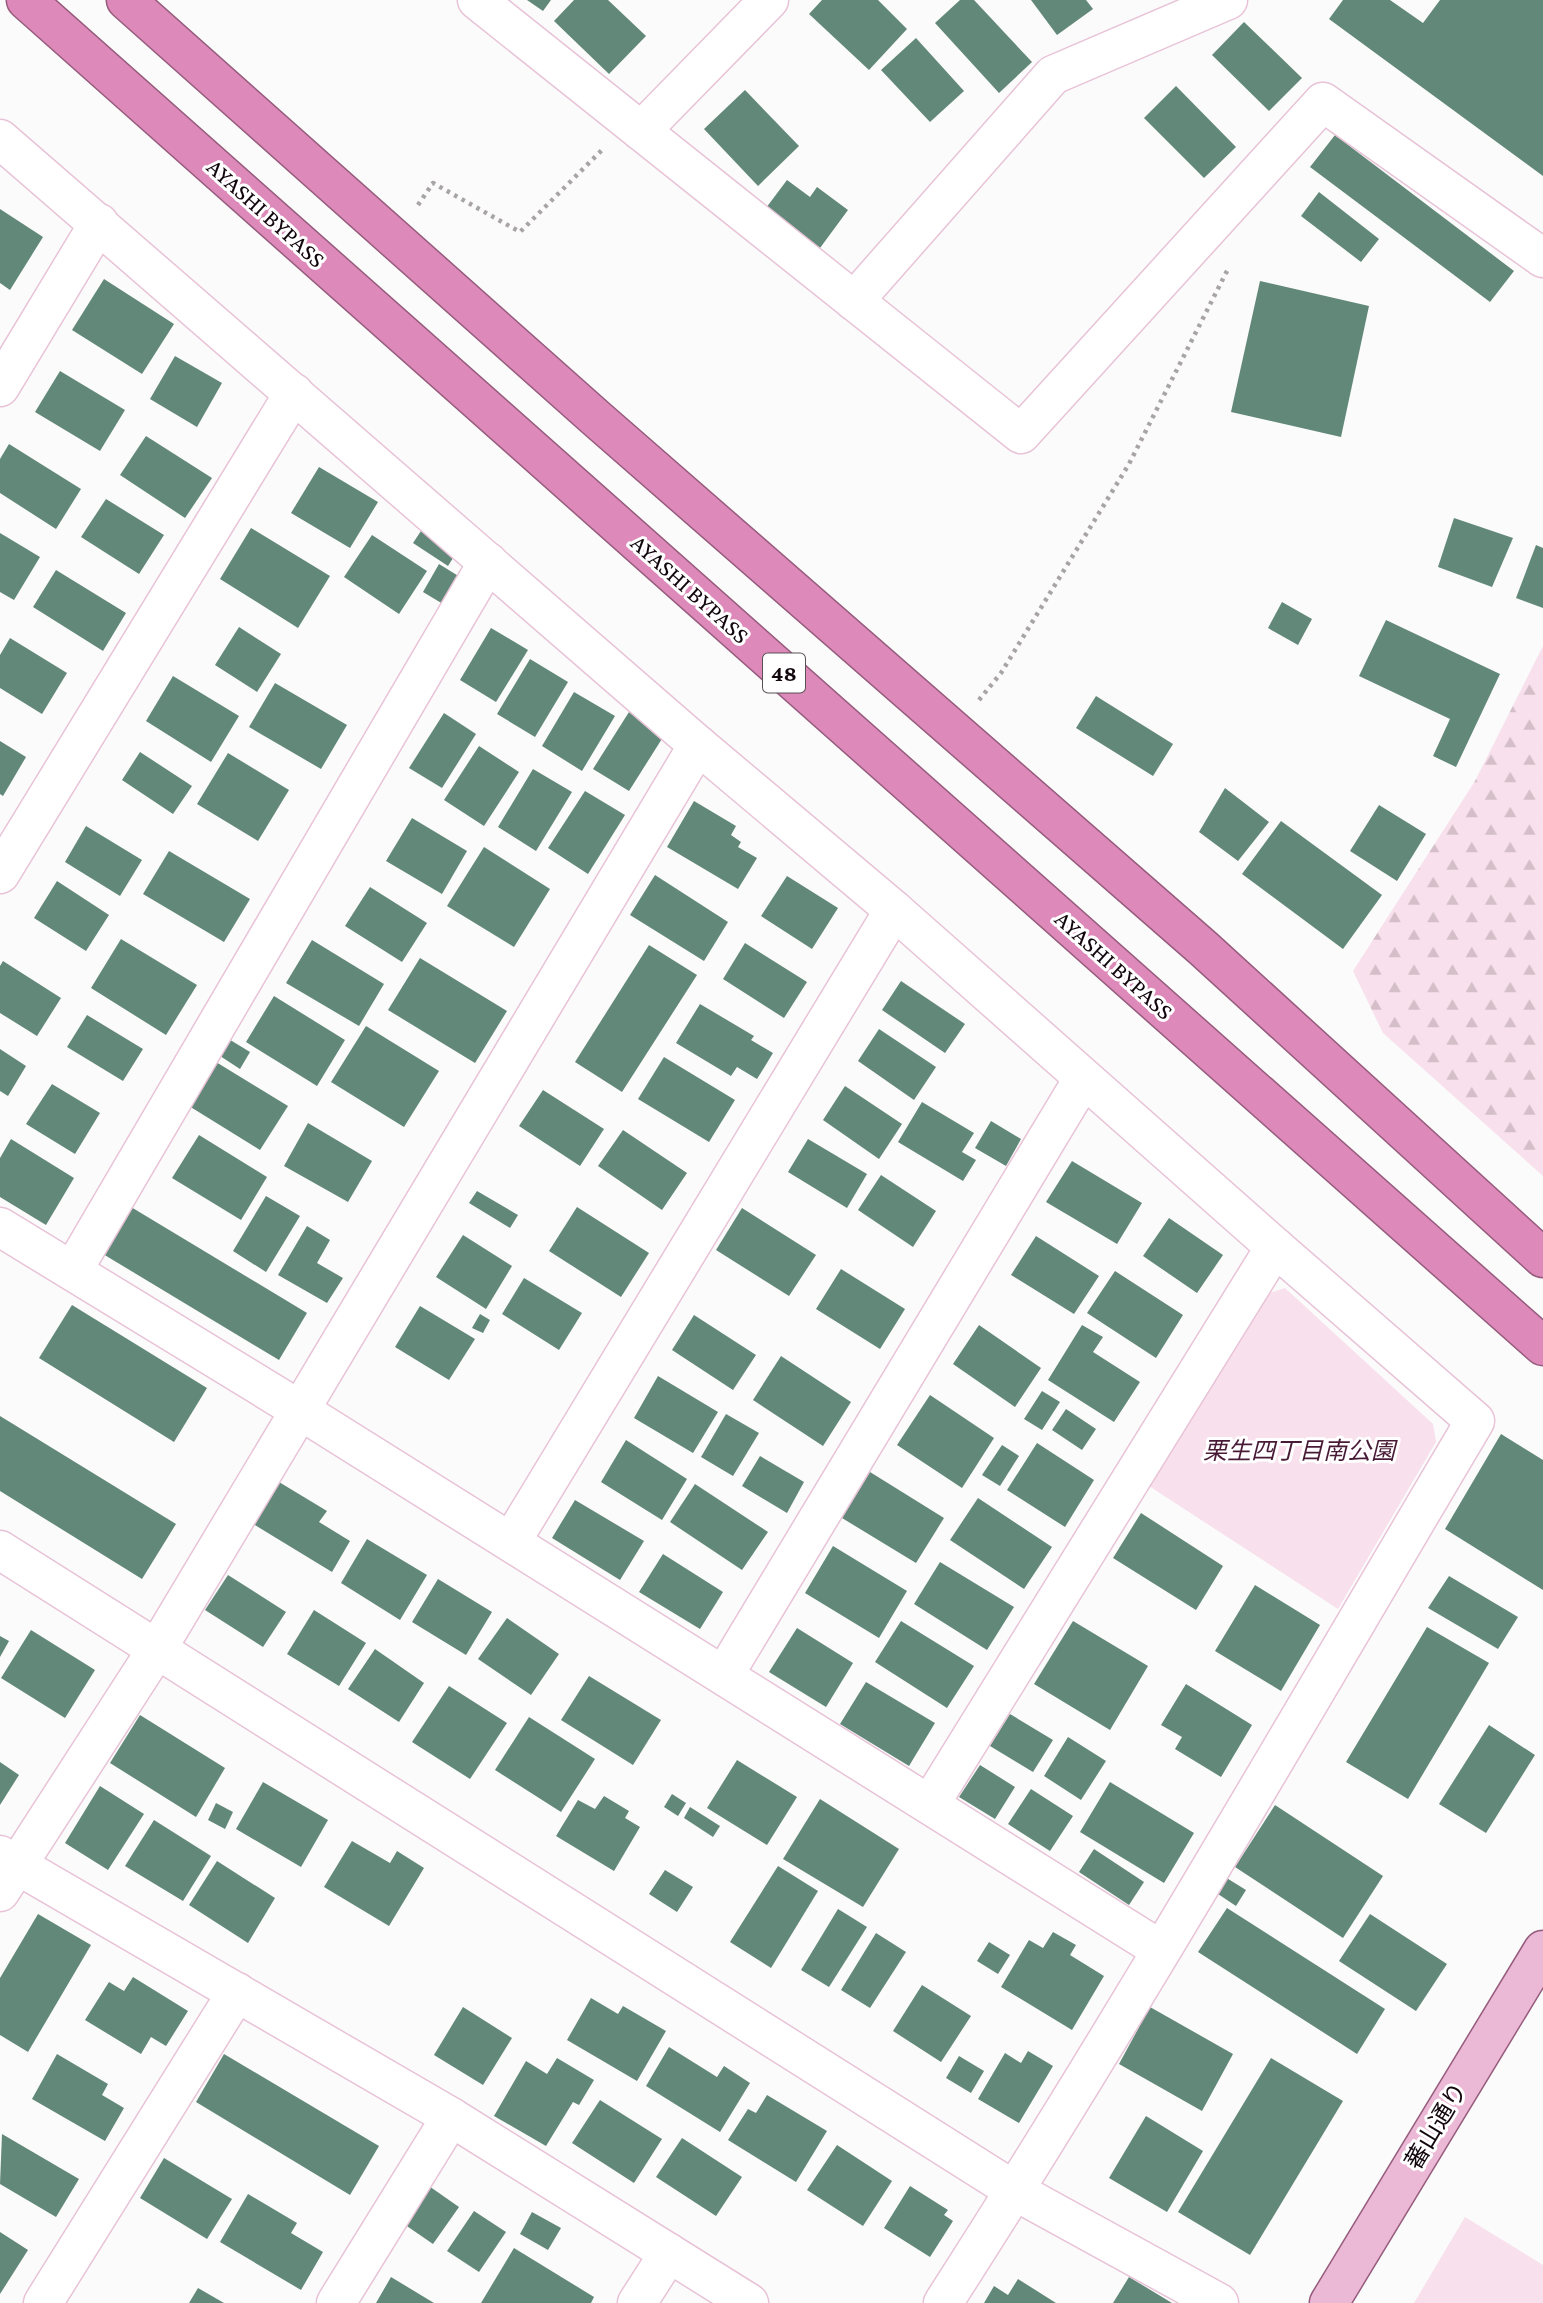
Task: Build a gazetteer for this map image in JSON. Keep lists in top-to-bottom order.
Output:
{
  "streets": {
    "highway": ["AYASHI BYPASS", "48"],
    "main road": ["蕃山通り"]
  },
  "parks": ["栗生四丁目南公園"]
}
